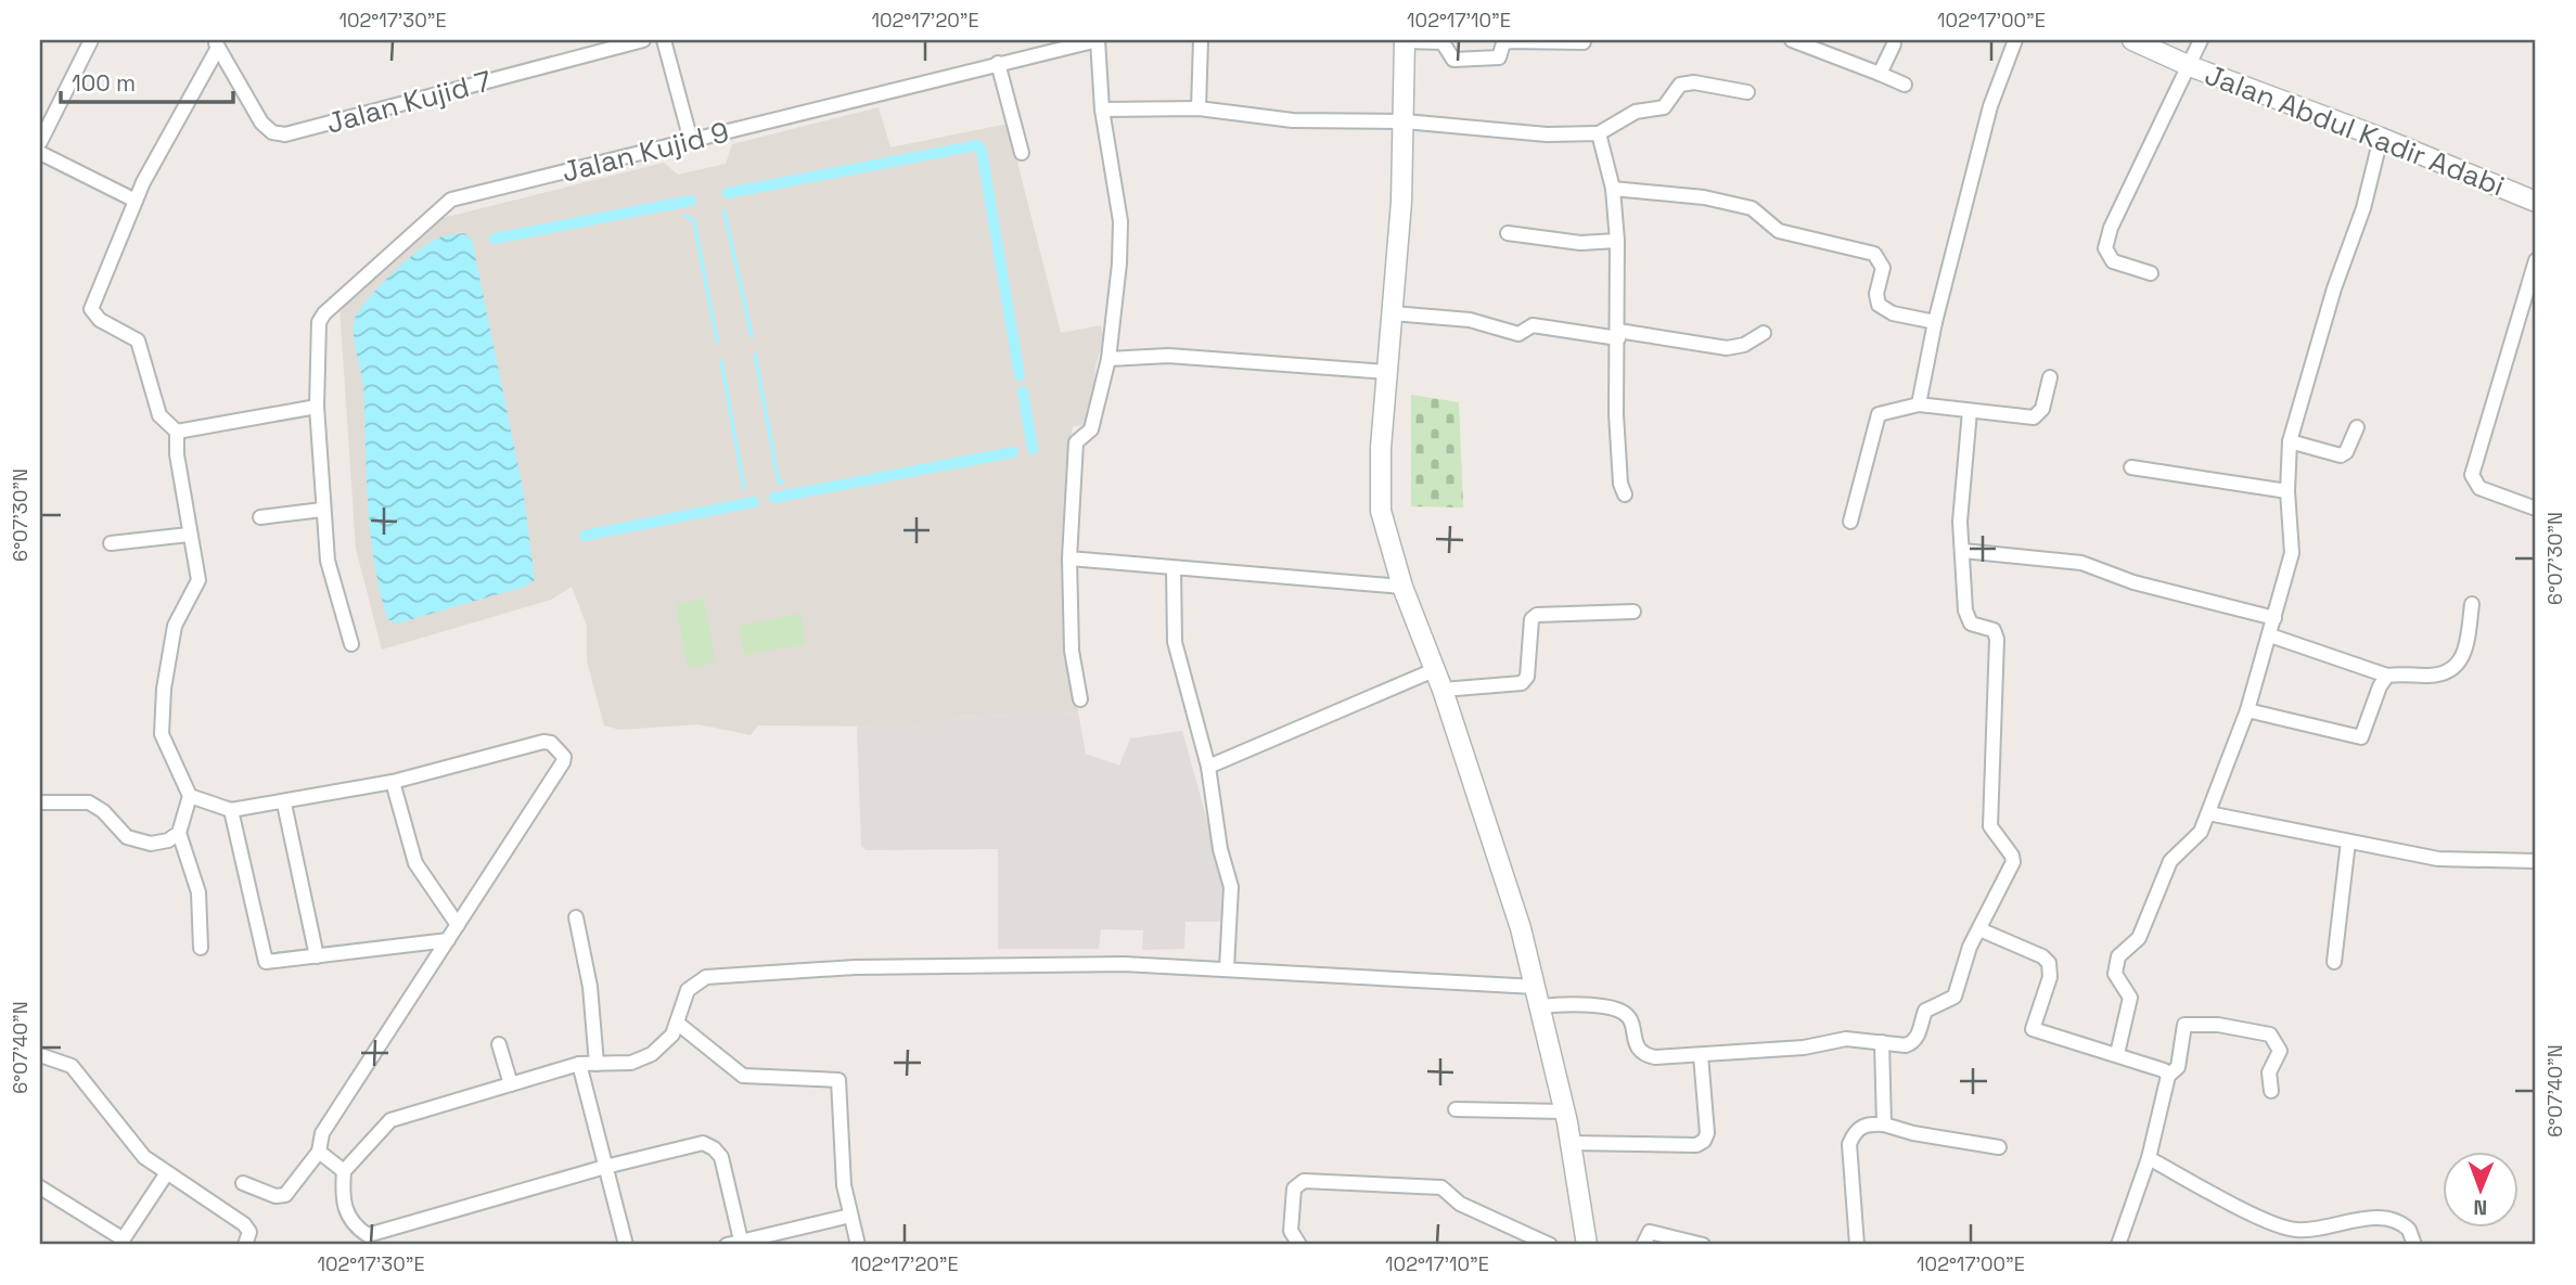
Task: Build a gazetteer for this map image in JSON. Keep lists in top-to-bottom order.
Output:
{
  "streets": {
    "main road": ["Jalan Abdul Kadir Adabi"],
    "street": ["Jalan Kujid 7", "Jalan Kujid 9"]
  },
  "scale_bar": "100 m",
  "north": "bottom",
  "coordinates": [
    "102°17'30\"E",
    "102°17'20\"E",
    "102°17'10\"E",
    "102°17'00\"E",
    "6°07'30\"N",
    "6°07'40\"N"
  ]
}
